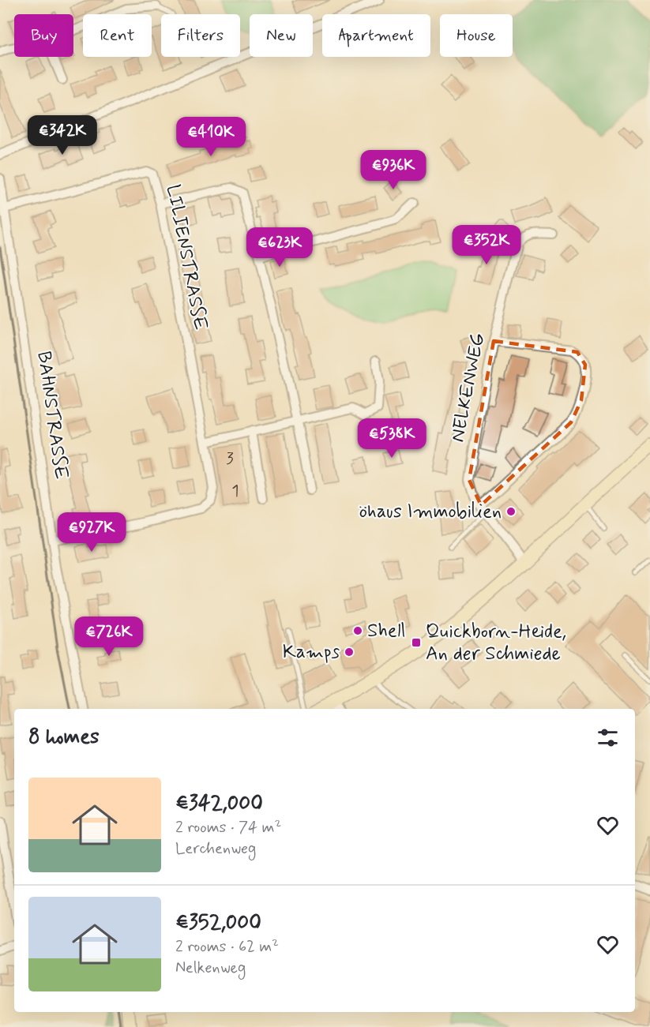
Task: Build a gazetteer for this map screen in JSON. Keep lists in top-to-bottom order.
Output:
{
  "streets": {
    "street": ["LILIENSTRASSE", "NELKENWEG", "BAHNSTRASSE"]
  },
  "crossings": [
    ["LILIENSTRASSE", "BAHNSTRASSE"]
  ],
  "places": {
    "other": ["öhaus Immobilien", "Shell", "Kamps"],
    "transit": ["Quickborn-Heide, An der Schmiede"]
  },
  "house_numbers": ["3", "1"],
  "page": {
    "chip": [
      "Buy",
      "Rent",
      "Filters",
      "New",
      "Apartment",
      "House"
    ],
    "price": [
      "€342K",
      "€410K",
      "€936K",
      "€352K",
      "€623K",
      "€538K",
      "€927K",
      "€726K"
    ],
    "heading": "8 homes",
    "list": [
      {
        "name": "€342,000",
        "note": "2 rooms · 74 m² · Lerchenweg"
      },
      {
        "name": "€352,000",
        "note": "2 rooms · 62 m² · Nelkenweg"
      }
    ]
  }
}
